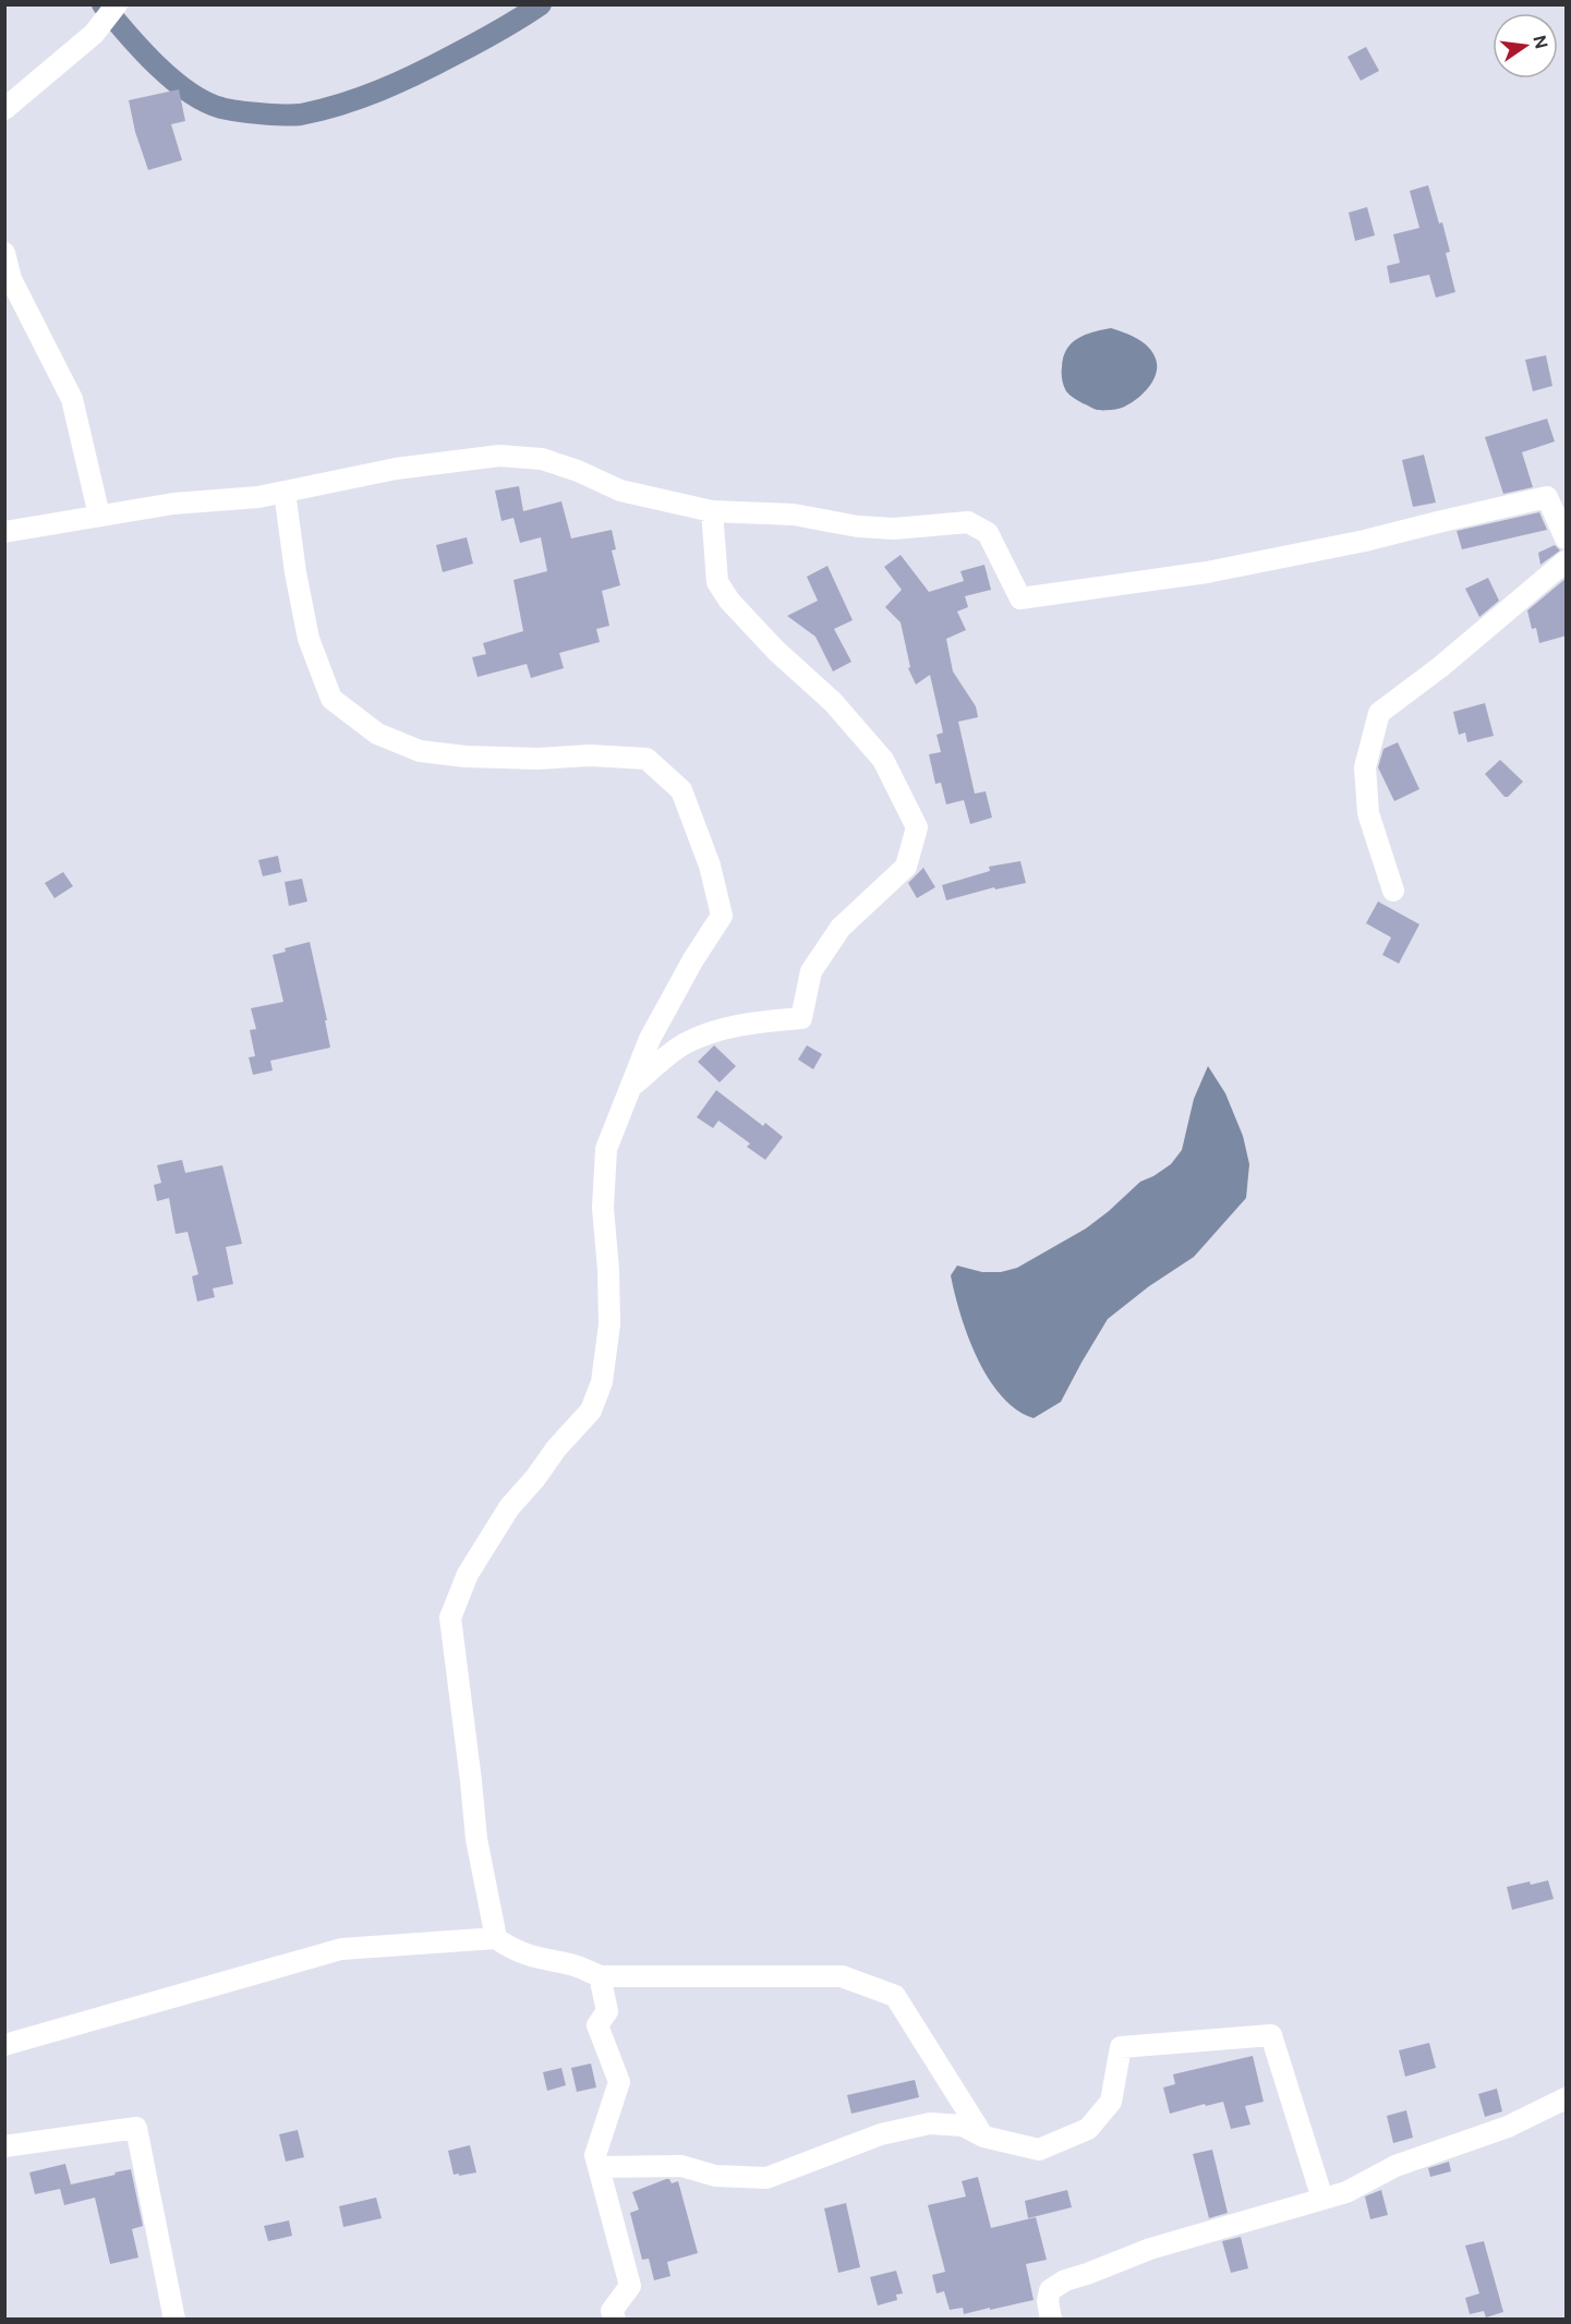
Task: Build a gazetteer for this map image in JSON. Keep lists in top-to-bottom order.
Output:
{
  "north": "right"
}
